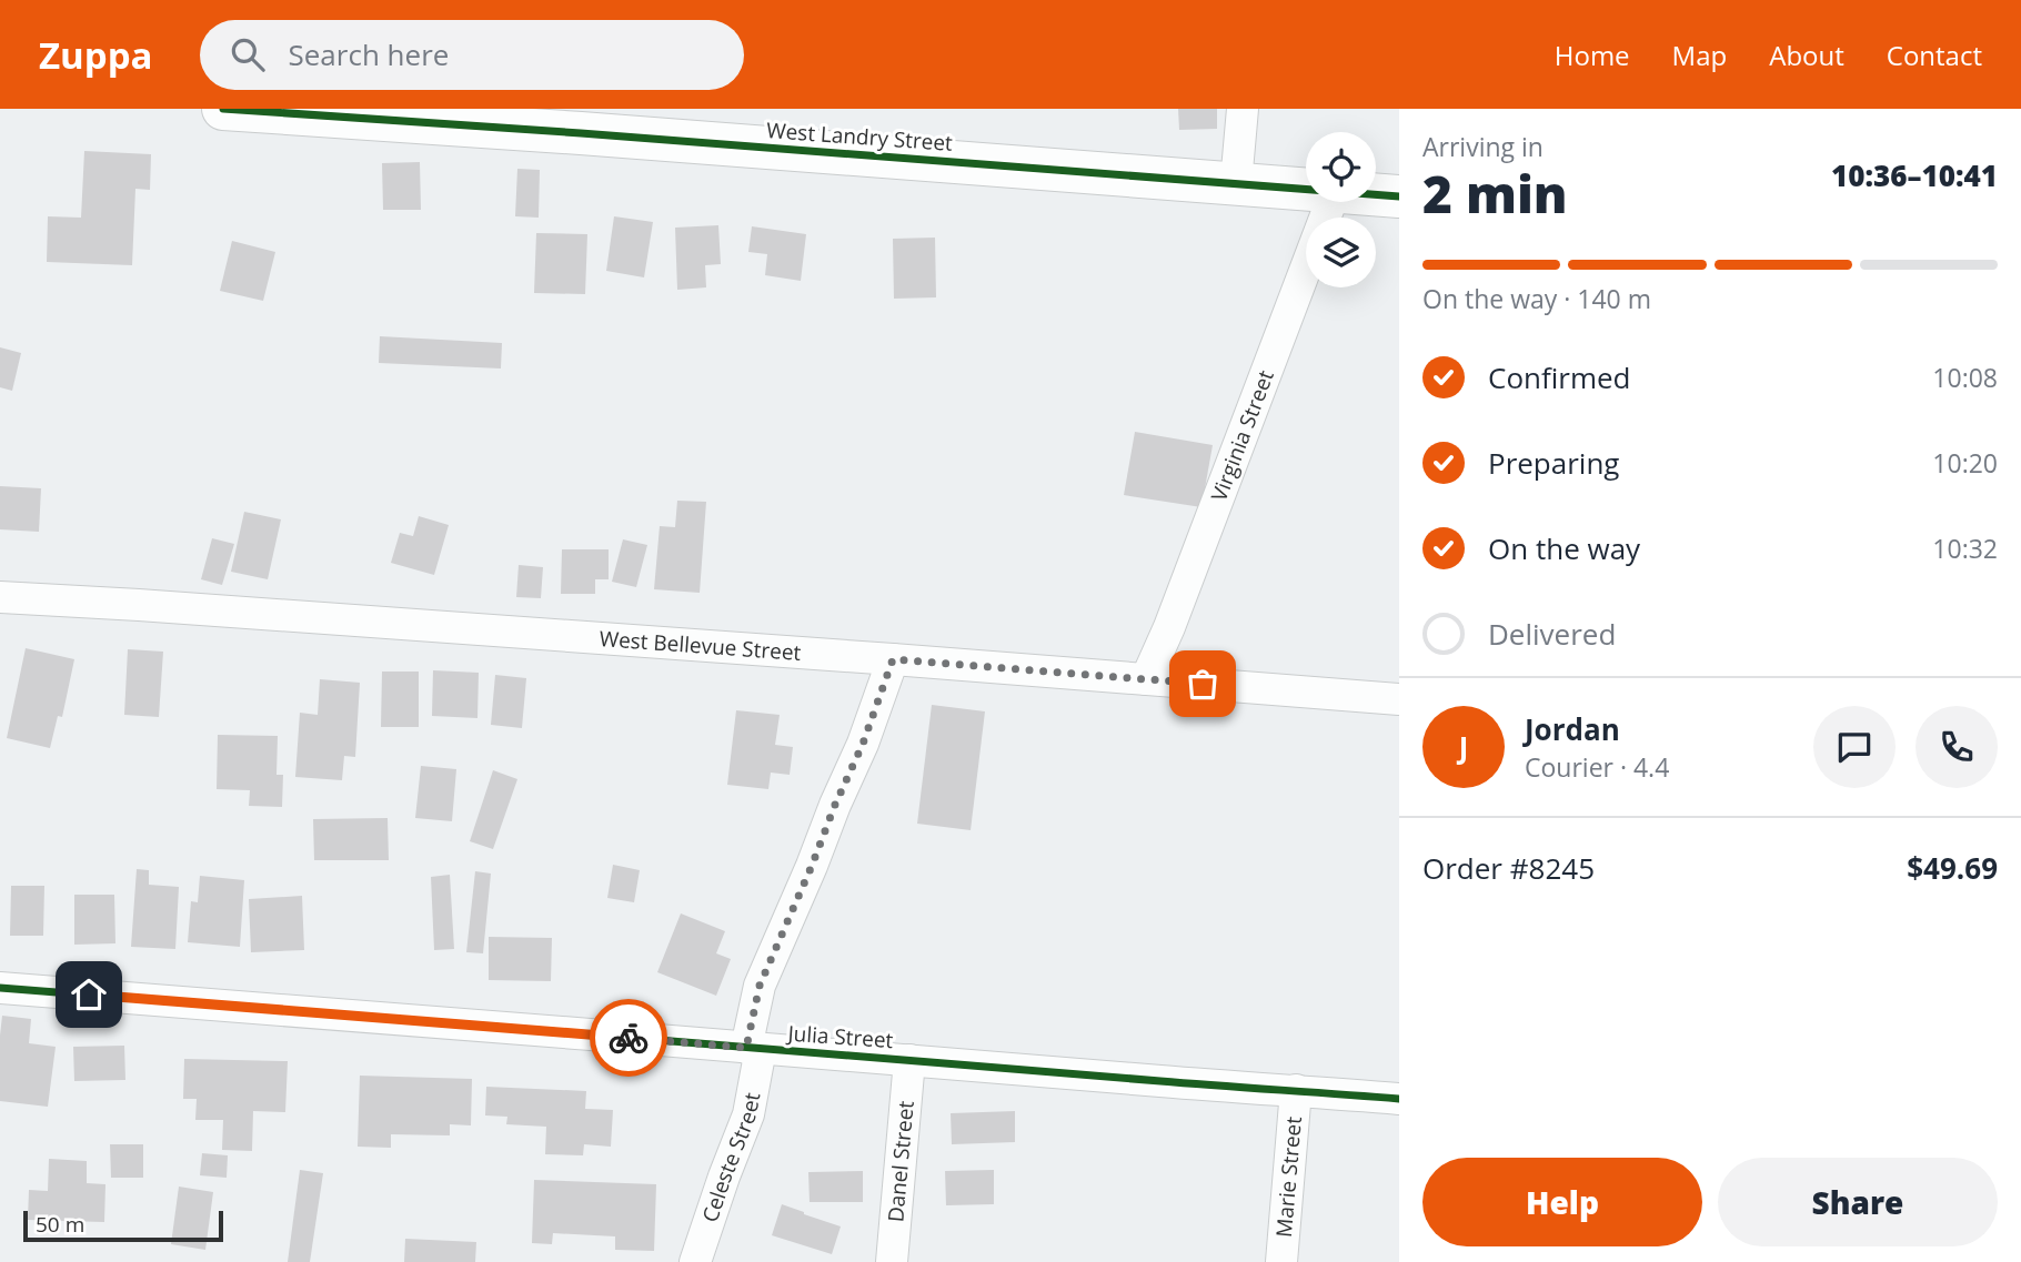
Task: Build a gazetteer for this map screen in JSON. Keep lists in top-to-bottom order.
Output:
{
  "streets": {
    "highway": ["West Landry Street"],
    "street": [
      "Virginia Street",
      "West Bellevue Street",
      "Julia Street",
      "Celeste Street",
      "Danel Street",
      "Marie Street"
    ]
  },
  "crossings": [
    ["Virginia Street", "West Bellevue Street"],
    ["West Bellevue Street", "Celeste Street"],
    ["Julia Street", "Celeste Street"],
    ["Julia Street", "Danel Street"],
    ["Julia Street", "Marie Street"]
  ],
  "scale_bar": "50 m",
  "page": {
    "header": "Zuppa",
    "search": "Search here",
    "nav": [
      "Home",
      "Map",
      "About",
      "Contact"
    ],
    "heading": ["2 min", "Arriving in", "10:36–10:41"],
    "panel": [
      "Jordan",
      "Courier · 4.4",
      "Order #8245",
      "$49.69"
    ],
    "bar": "On the way · 140 m",
    "list": [
      ["Confirmed", "10:08"],
      ["Preparing", "10:20"],
      ["On the way", "10:32"],
      "Delivered"
    ],
    "round": "J",
    "buttons": ["Help", "Share"],
    "scale": "50 m"
  }
}
